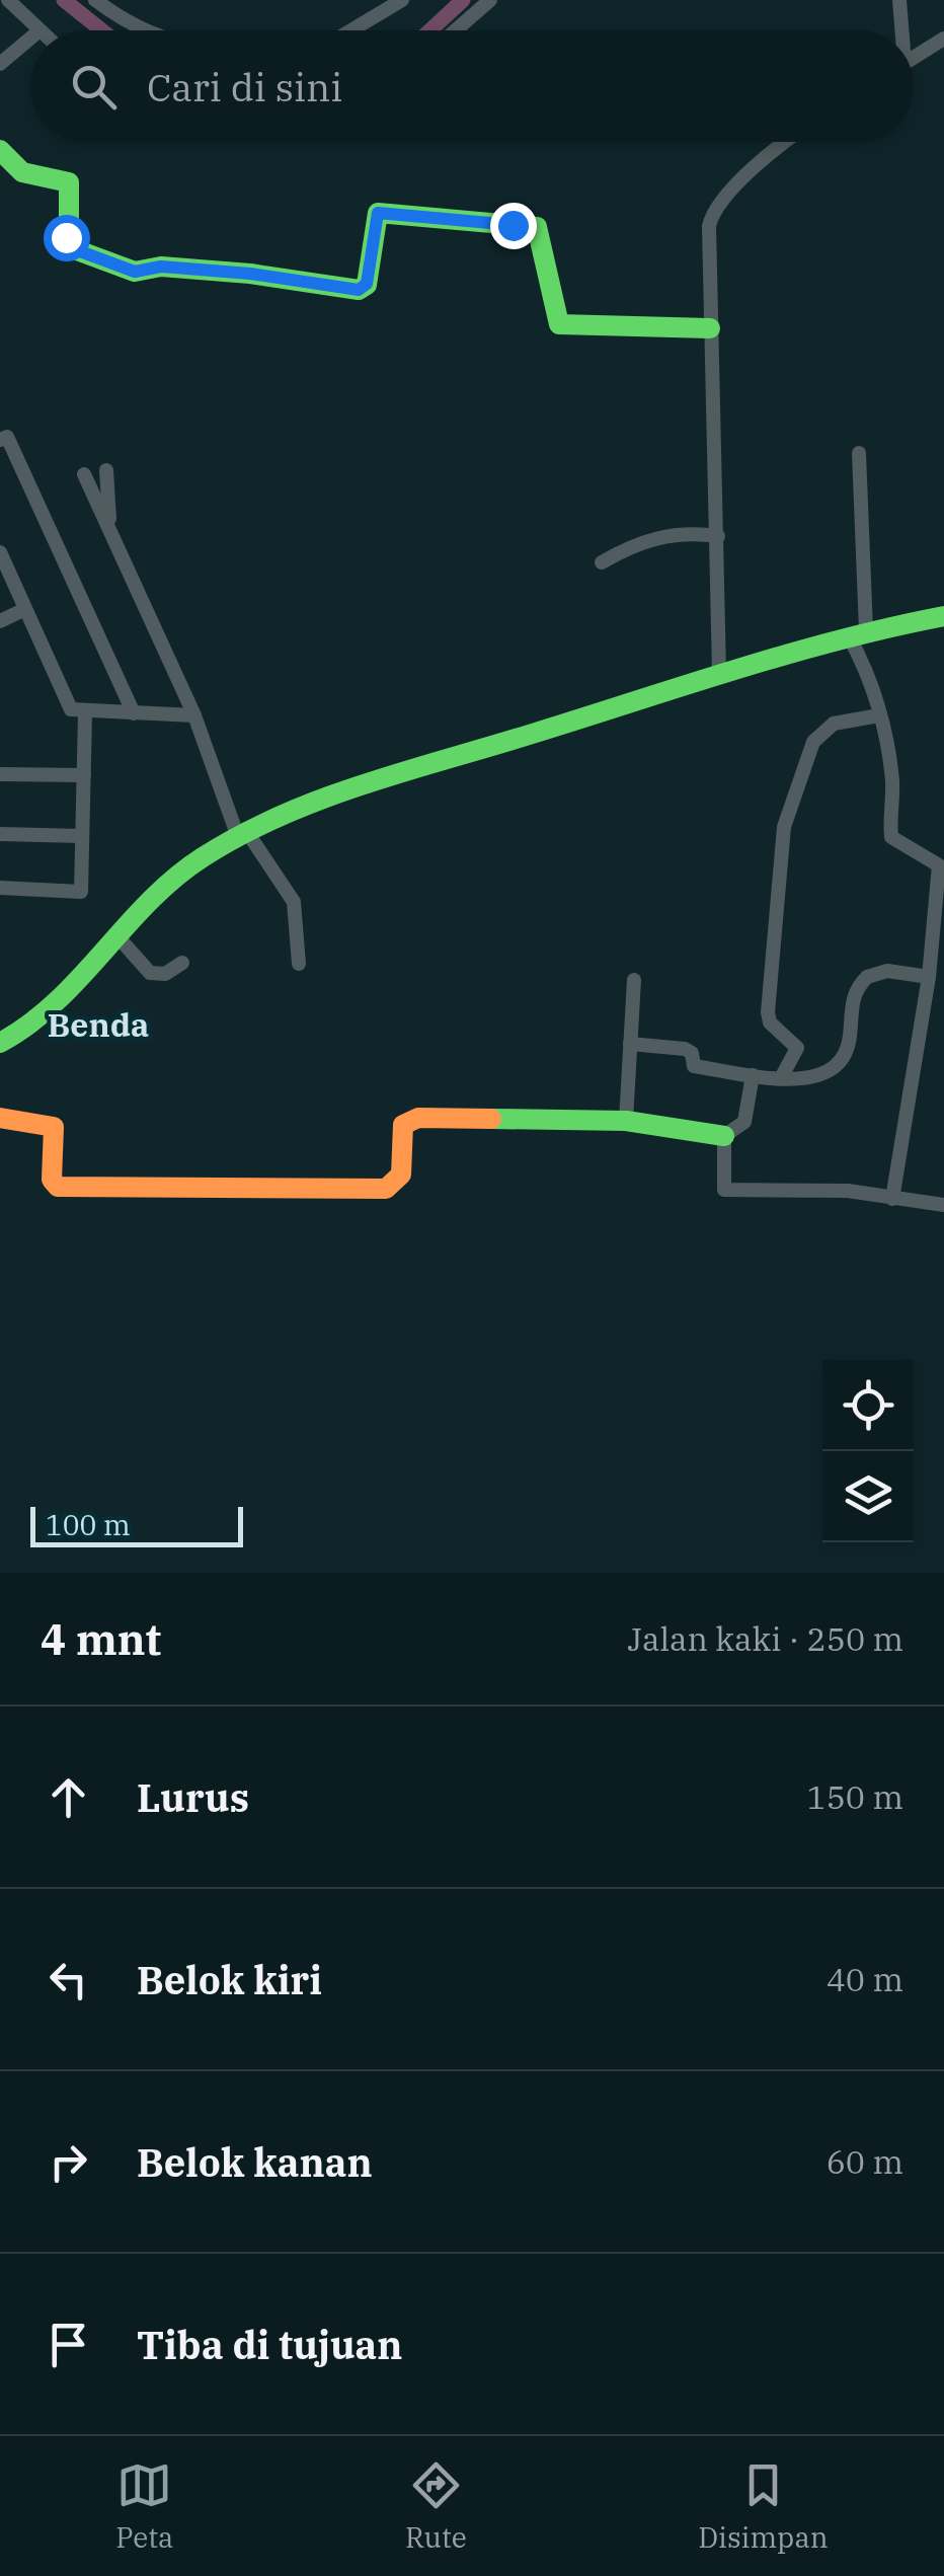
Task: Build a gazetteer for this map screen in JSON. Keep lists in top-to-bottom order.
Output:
{
  "districts": ["Benda"],
  "scale_bar": "100 m",
  "page": {
    "search": "Cari di sini",
    "scale": "100 m",
    "heading": ["4 mnt", "Jalan kaki · 250 m"],
    "list": [
      ["Lurus", "150 m"],
      ["Belok kiri", "40 m"],
      ["Belok kanan", "60 m"],
      "Tiba di tujuan"
    ],
    "nav": ["Peta", "Rute", "Disimpan"]
  }
}
